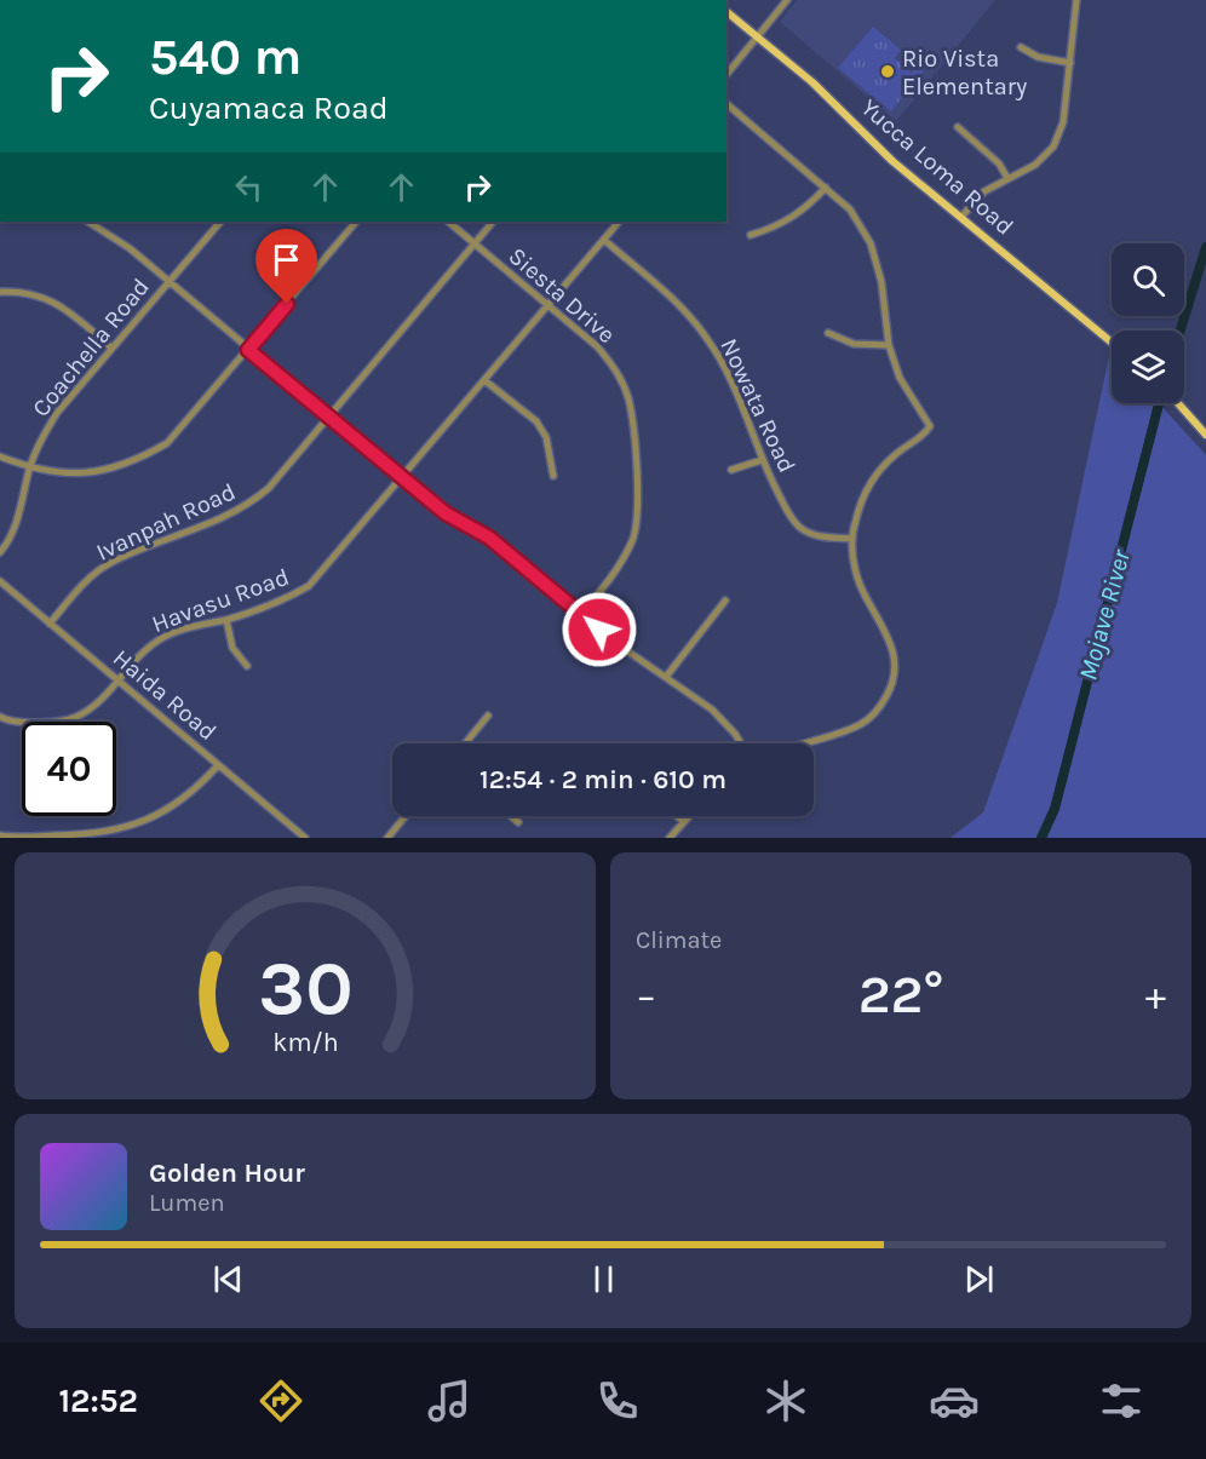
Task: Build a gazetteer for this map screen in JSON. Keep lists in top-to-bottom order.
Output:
{
  "streets": {
    "main road": ["Yucca Loma Road"],
    "street": [
      "Siesta Drive",
      "Coachella Road",
      "Nowata Road",
      "Ivanpah Road",
      "Havasu Road",
      "Haida Road"
    ]
  },
  "crossings": [
    ["Siesta Drive", "Ivanpah Road"],
    ["Siesta Drive", "Havasu Road"],
    ["Nowata Road", "Havasu Road"],
    ["Ivanpah Road", "Haida Road"],
    ["Havasu Road", "Haida Road"]
  ],
  "water": ["Mojave River"],
  "places": ["Rio Vista Elementary"],
  "page": {
    "turn": ["540 m", "Cuyamaca Road"],
    "limit": "40",
    "trip": "12:54 · 2 min · 610 m",
    "tile": "Climate",
    "heat": ["−", "22°", "+"],
    "song": ["Golden Hour", "Lumen"],
    "tabs": "12:52",
    "gauge": ["30", "km/h"]
  }
}
